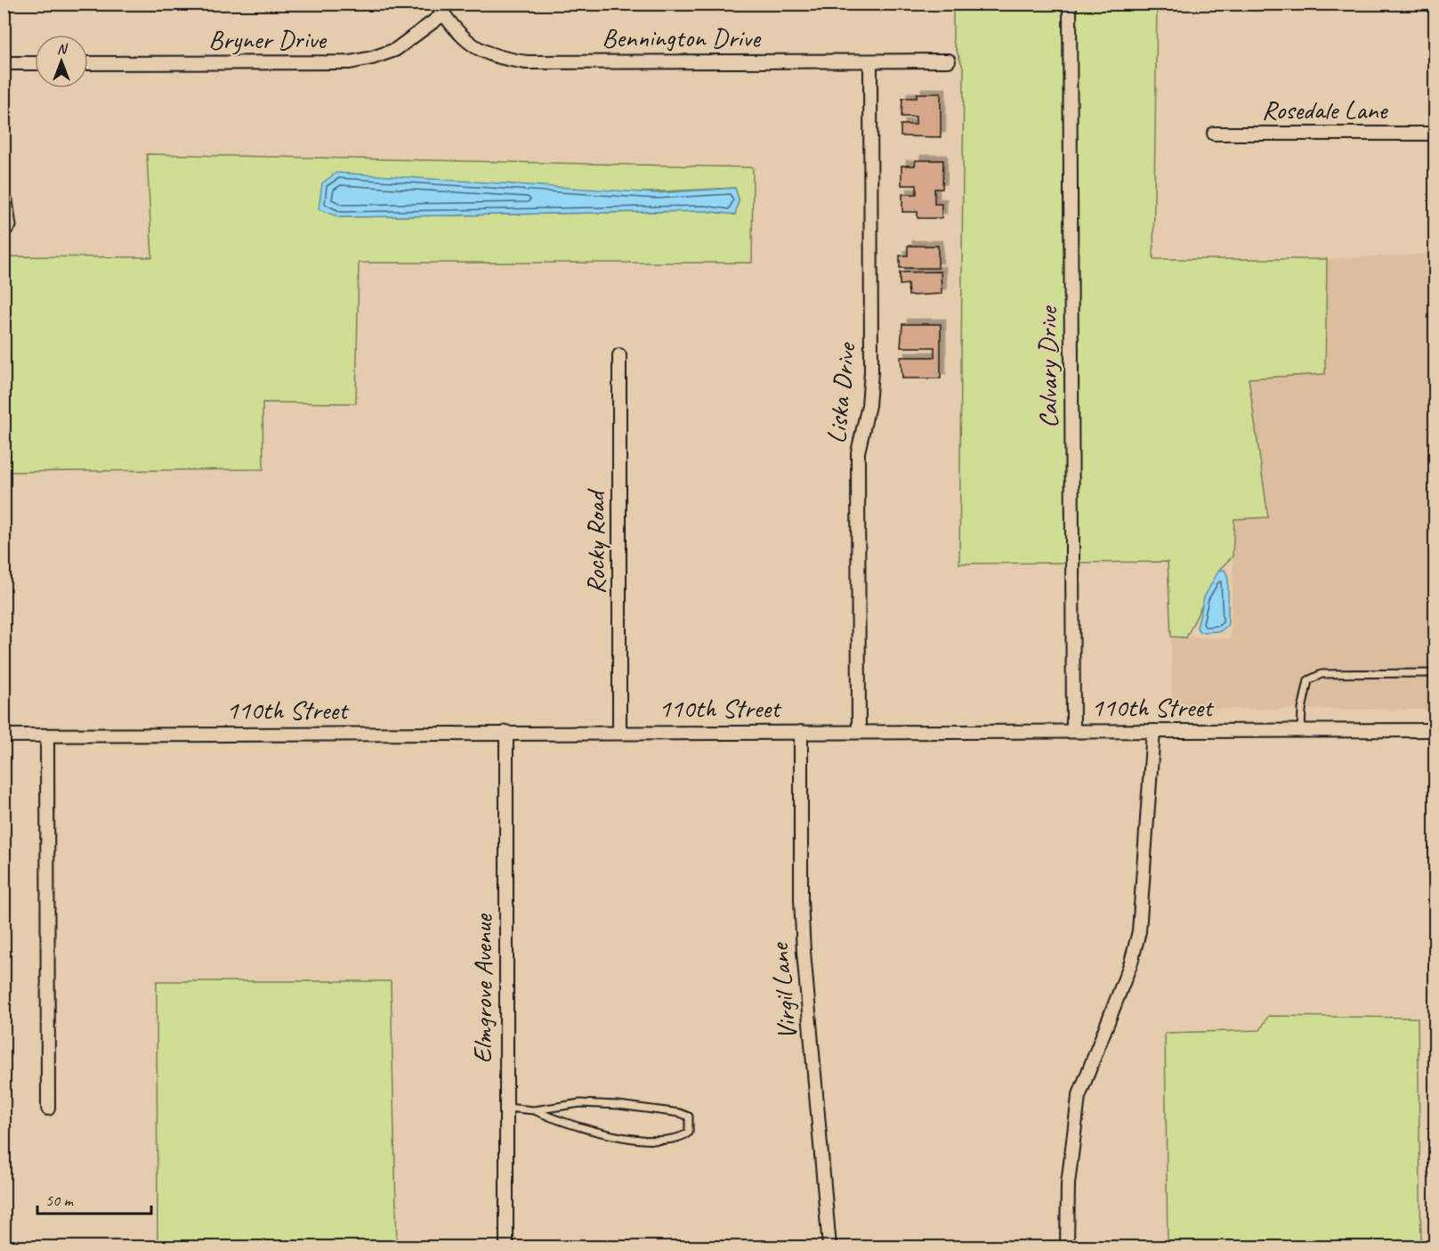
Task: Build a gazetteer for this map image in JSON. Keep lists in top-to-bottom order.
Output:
{
  "streets": {
    "street": [
      "Bennington Drive",
      "Bryner Drive",
      "Rosedale Lane",
      "Calvary Drive",
      "Liska Drive",
      "Rocky Road",
      "110th Street",
      "Elmgrove Avenue",
      "Virgil Lane"
    ]
  },
  "crossings": [
    ["Bennington Drive", "Bryner Drive"],
    ["Bennington Drive", "Liska Drive"],
    ["Calvary Drive", "110th Street"],
    ["Liska Drive", "110th Street"],
    ["Rocky Road", "110th Street"],
    ["110th Street", "Elmgrove Avenue"],
    ["110th Street", "Virgil Lane"]
  ],
  "scale_bar": "50 m",
  "north": "top"
}
